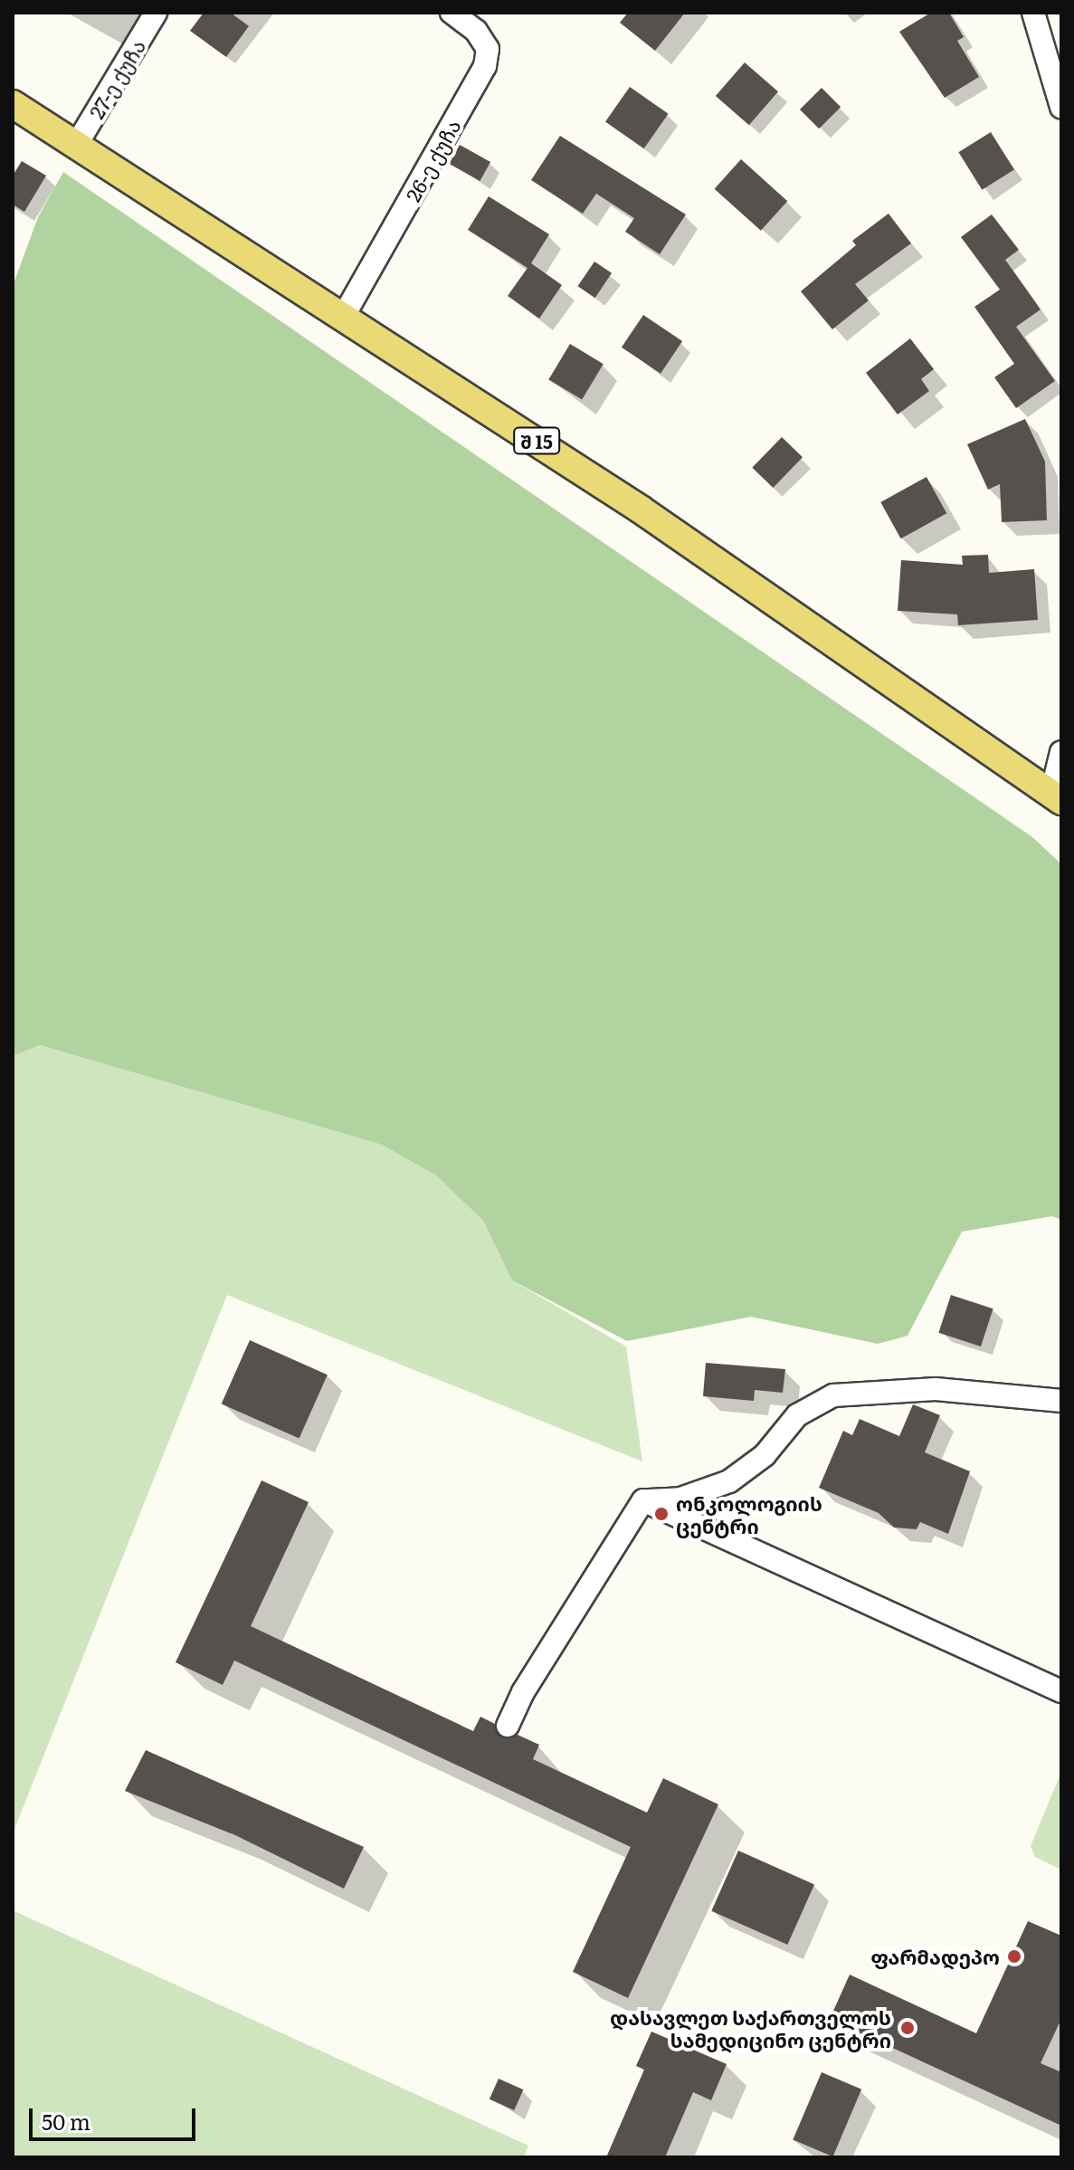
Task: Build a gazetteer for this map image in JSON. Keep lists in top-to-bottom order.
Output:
{
  "streets": {
    "main road": ["შ 15"],
    "street": ["27-ე ქუჩა", "26-ე ქუჩა"]
  },
  "crossings": [
    ["27-ე ქუჩა", "შ 15"],
    ["26-ე ქუჩა", "შ 15"]
  ],
  "places": ["ონკოლოგიის ცენტრი", "ფარმადეპო", "დასავლეთ საქართველოს სამედიცინო ცენტრი"],
  "scale_bar": "50 m"
}
